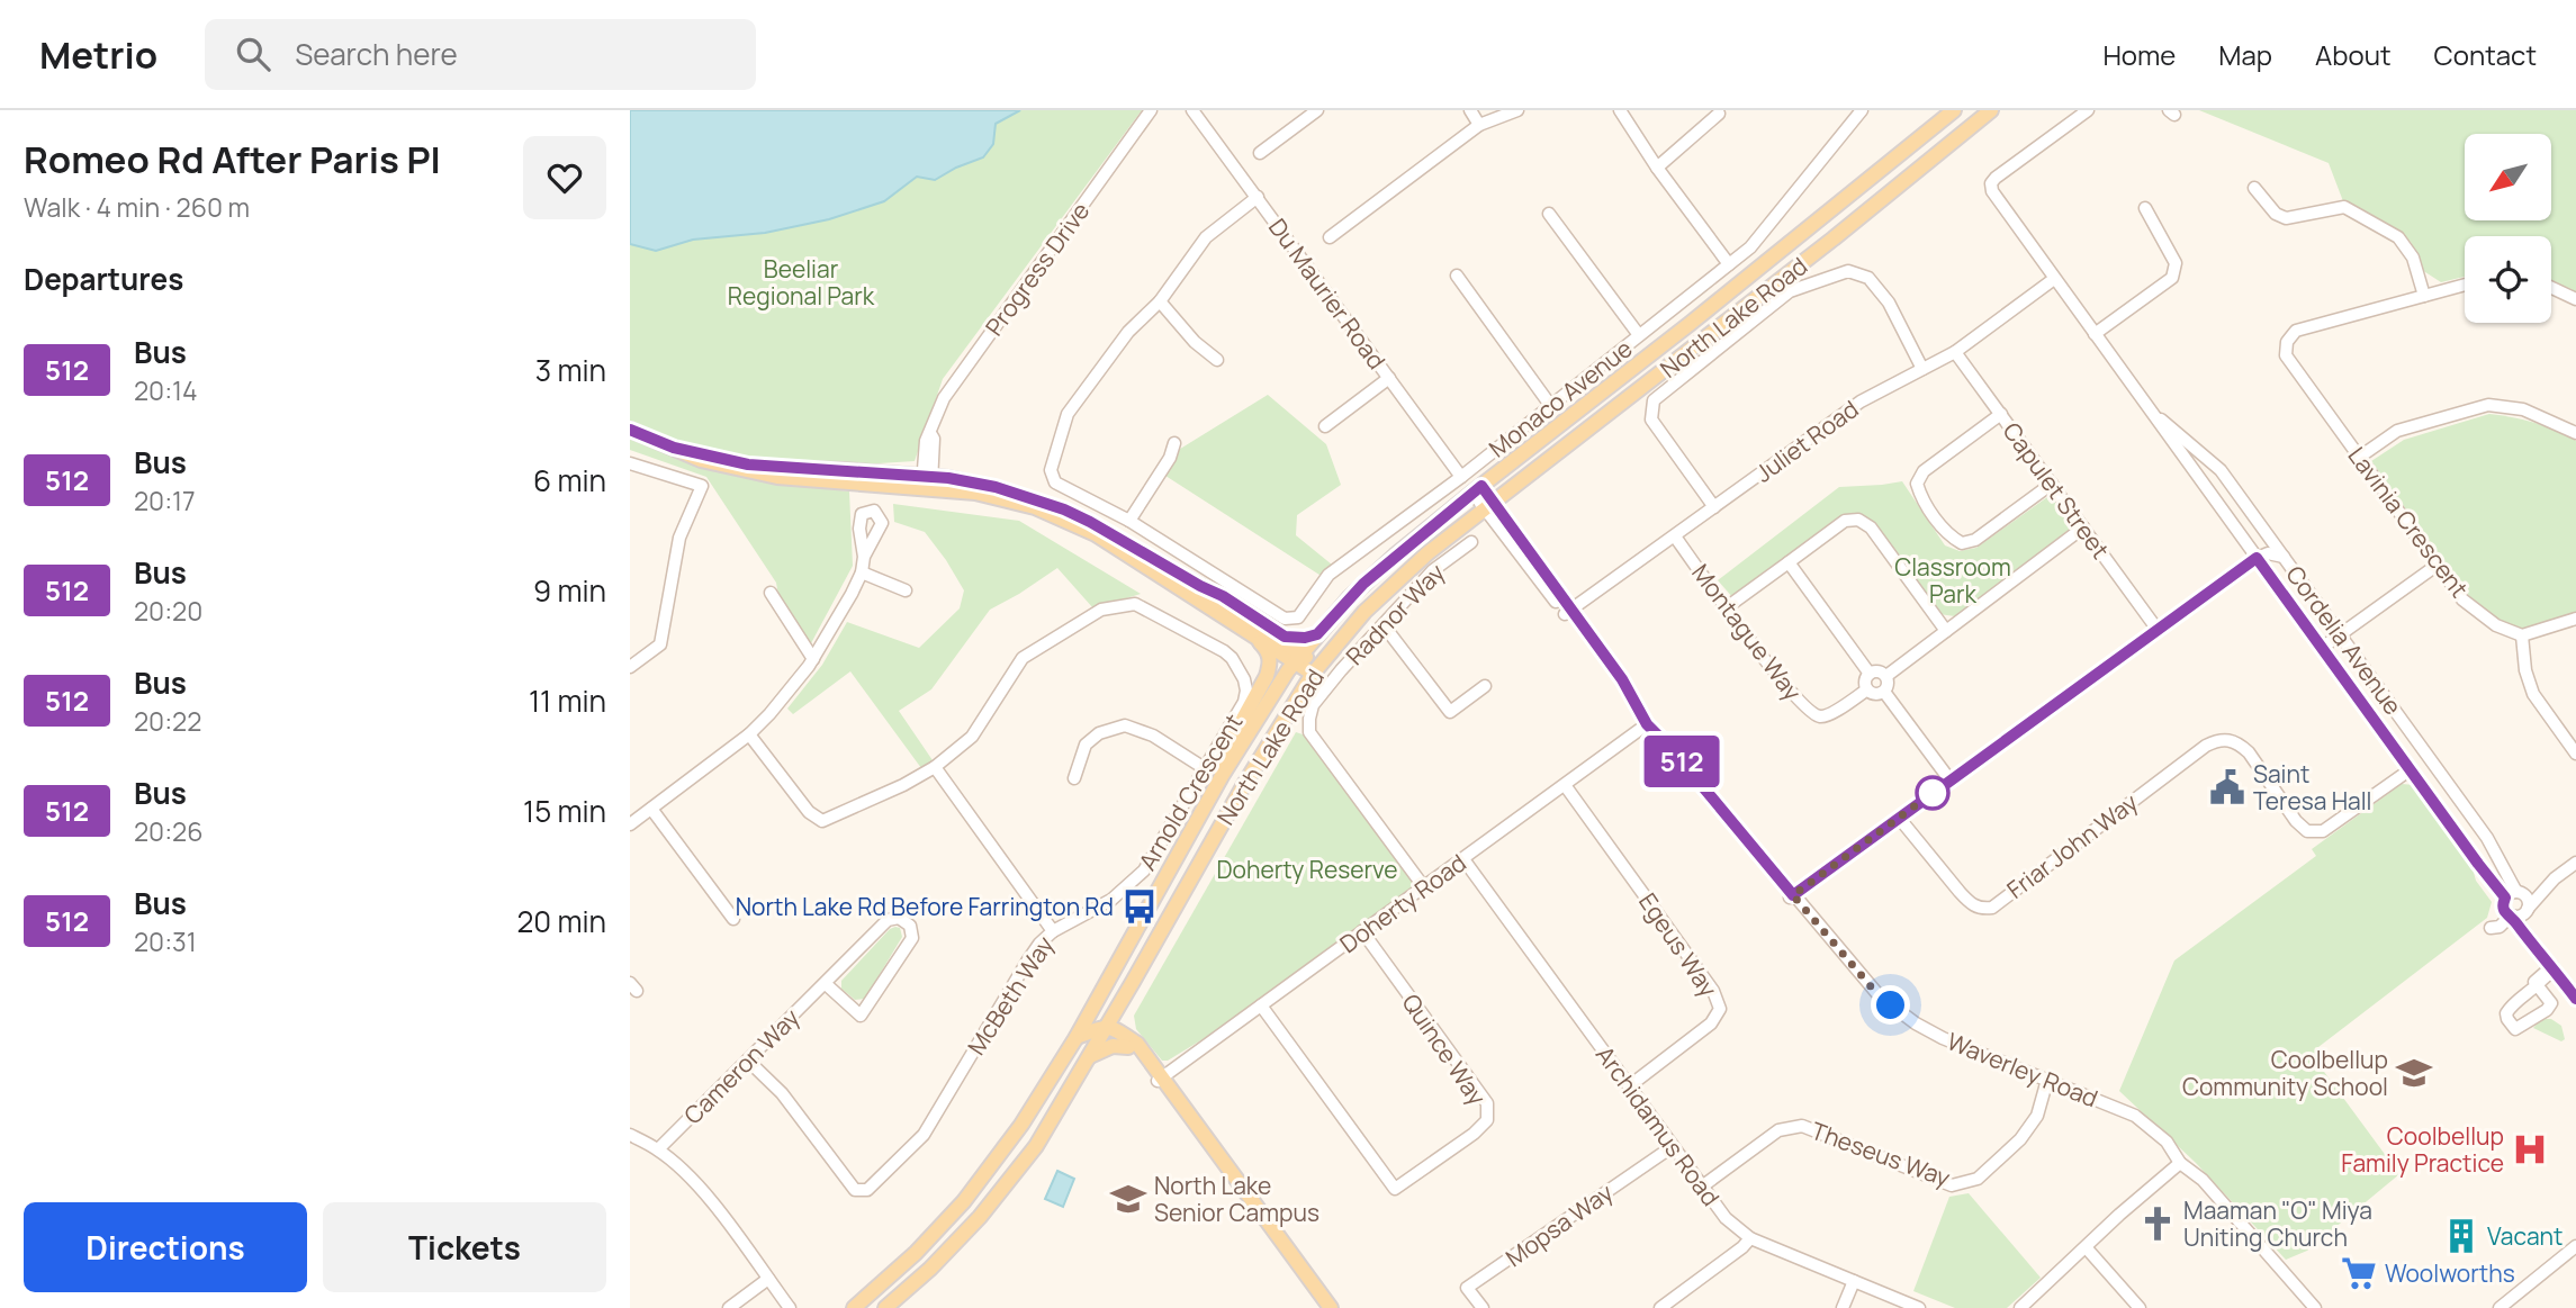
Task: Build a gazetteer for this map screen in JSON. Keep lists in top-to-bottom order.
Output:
{
  "streets": {
    "main road": ["North Lake Road"],
    "street": [
      "Progress Drive",
      "Du Maurier Road",
      "Monaco Avenue",
      "Juliet Road",
      "Capulet Street",
      "Lavinia Crescent",
      "Radnor Way",
      "Montague Way",
      "Cordelia Avenue",
      "Arnold Crescent",
      "Friar John Way",
      "Doherty Road",
      "Egeus Way",
      "McBeth Way",
      "Quince Way",
      "Cameron Way",
      "Waverley Road",
      "Archidamus Road",
      "Theseus Way",
      "Mopsa Way"
    ]
  },
  "crossings": [
    ["Du Maurier Road", "Monaco Avenue"],
    ["North Lake Road", "Waverley Road"],
    ["Juliet Road", "Capulet Street"],
    ["Juliet Road", "Montague Way"],
    ["Juliet Road", "Cordelia Avenue"],
    ["Juliet Road", "Waverley Road"],
    ["Radnor Way", "Doherty Road"],
    ["Cordelia Avenue", "Friar John Way"],
    ["Arnold Crescent", "McBeth Way"],
    ["Doherty Road", "Egeus Way"],
    ["Doherty Road", "Quince Way"],
    ["Doherty Road", "Waverley Road"],
    ["Doherty Road", "Archidamus Road"],
    ["Egeus Way", "Archidamus Road"],
    ["McBeth Way", "Cameron Way"],
    ["Waverley Road", "Theseus Way"],
    ["Archidamus Road", "Theseus Way"],
    ["Archidamus Road", "Mopsa Way"]
  ],
  "parks": ["Beeliar Regional Park", "Classroom Park", "Doherty Reserve"],
  "places": {
    "public building": ["Saint Teresa Hall"],
    "bus stop": ["North Lake Rd Before Farrington Rd"],
    "school or university": ["Coolbellup Community School", "North Lake Senior Campus"],
    "hospital": ["Coolbellup Family Practice"],
    "church": ["Maaman \"O\" Miya Uniting Church"],
    "building": ["Vacant"],
    "supermarket": ["Woolworths"]
  },
  "lines": ["bus line 512"],
  "north": "bottom left",
  "page": {
    "header": "Metrio",
    "search": "Search here",
    "nav": [
      "Home",
      "Map",
      "About",
      "Contact"
    ],
    "heading": [
      ["Romeo Rd After Paris Pl", "Walk · 4 min · 260 m"],
      "Departures"
    ],
    "on_map": "512",
    "list": [
      {
        "mark": "512",
        "name": "Bus",
        "note": "20:14",
        "value": "3 min"
      },
      {
        "mark": "512",
        "name": "Bus",
        "note": "20:17",
        "value": "6 min"
      },
      {
        "mark": "512",
        "name": "Bus",
        "note": "20:20",
        "value": "9 min"
      },
      {
        "mark": "512",
        "name": "Bus",
        "note": "20:22",
        "value": "11 min"
      },
      {
        "mark": "512",
        "name": "Bus",
        "note": "20:26",
        "value": "15 min"
      },
      {
        "mark": "512",
        "name": "Bus",
        "note": "20:31",
        "value": "20 min"
      }
    ],
    "buttons": ["Directions", "Tickets"]
  }
}
